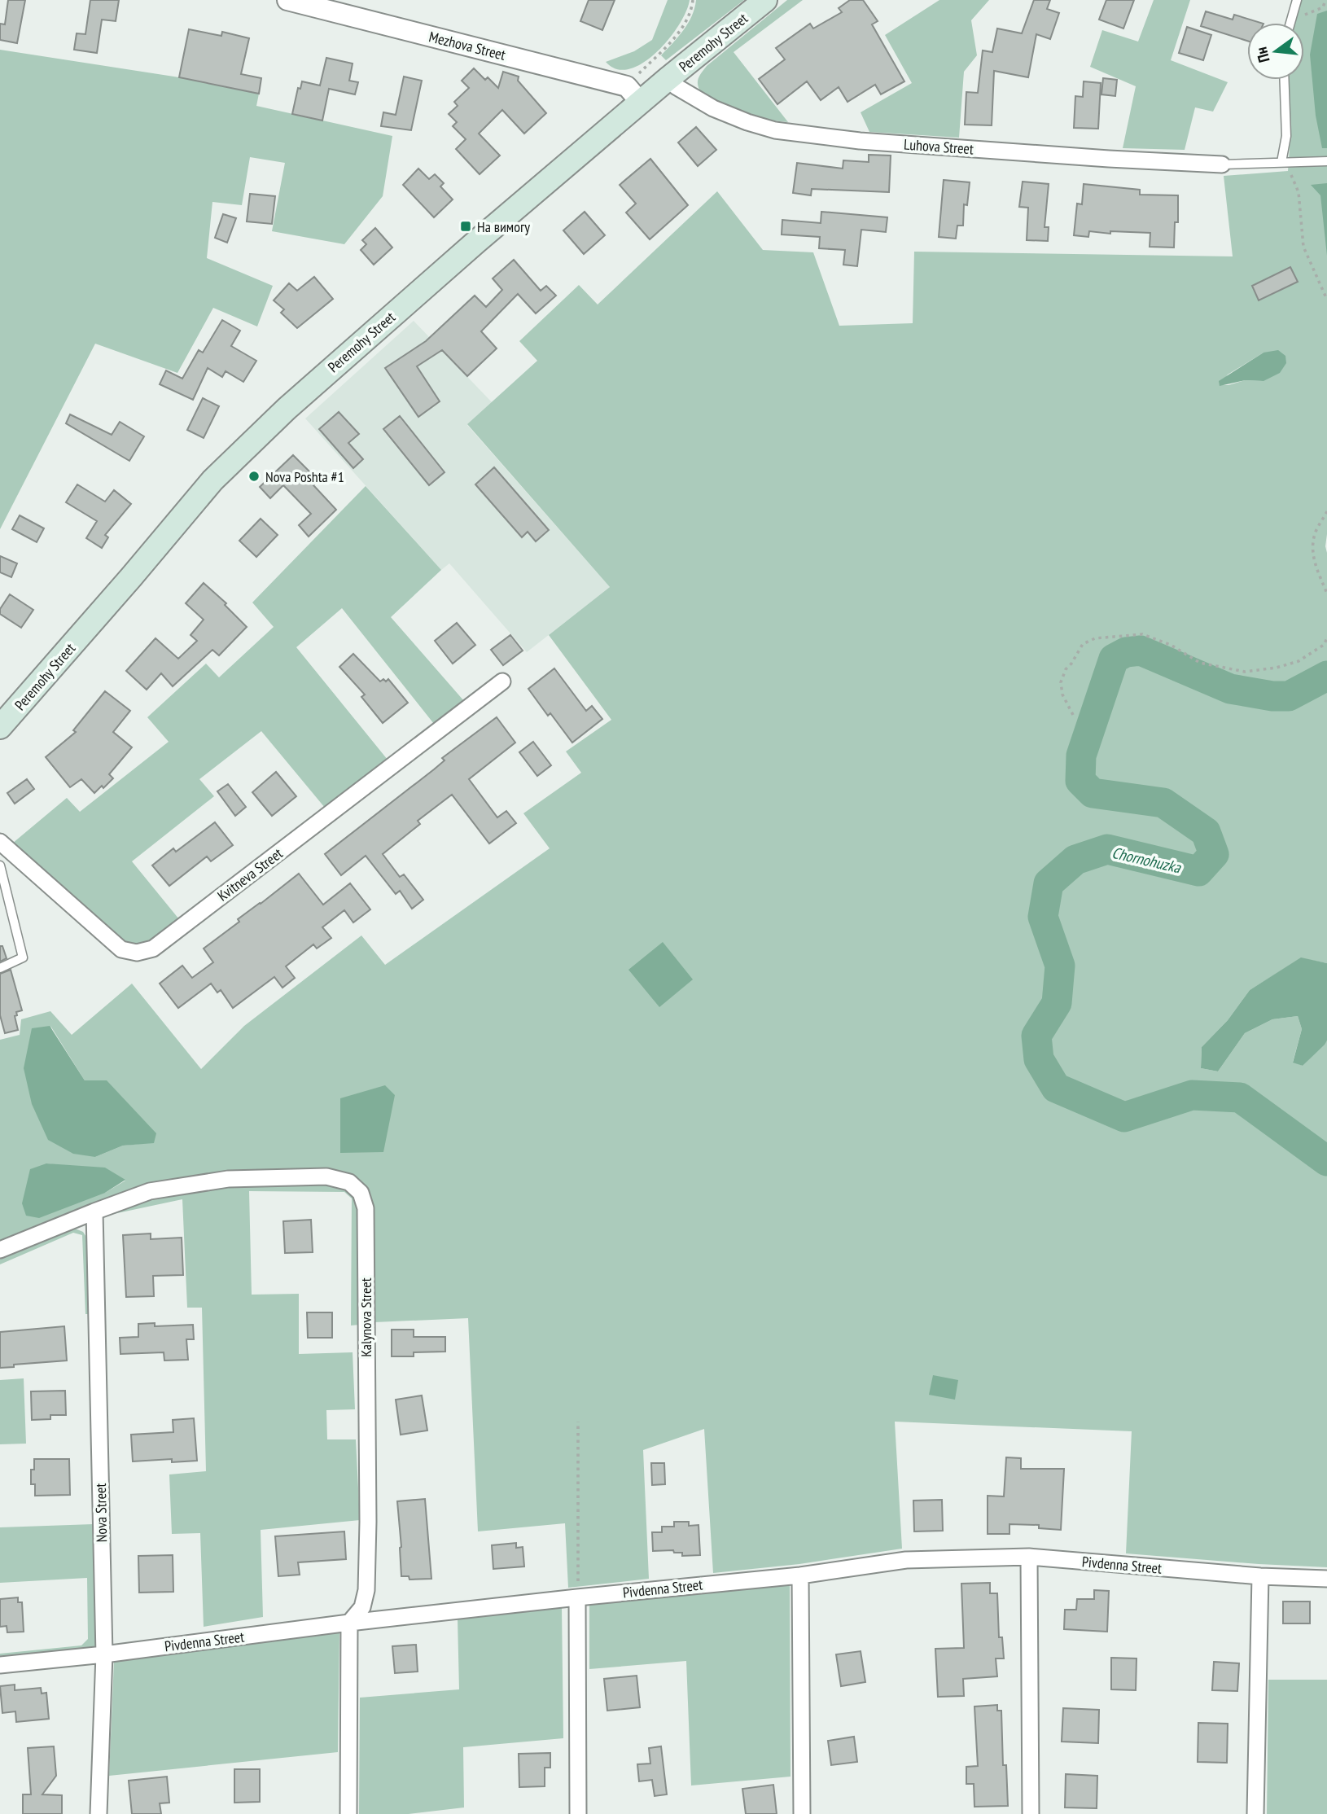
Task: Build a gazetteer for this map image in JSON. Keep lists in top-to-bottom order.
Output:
{
  "streets": {
    "main road": ["Peremohy Street"],
    "street": [
      "Mezhova Street",
      "Luhova Street",
      "Kvitneva Street",
      "Kalynova Street",
      "Nova Street",
      "Pivdenna Street"
    ]
  },
  "crossings": [
    ["Peremohy Street", "Mezhova Street"],
    ["Peremohy Street", "Luhova Street"],
    ["Kalynova Street", "Nova Street"],
    ["Kalynova Street", "Pivdenna Street"],
    ["Nova Street", "Pivdenna Street"]
  ],
  "water": ["Chornohuzka"],
  "places": {
    "transit": ["На вимогу"],
    "other": ["Nova Poshta #1"]
  },
  "north": "left"
}
